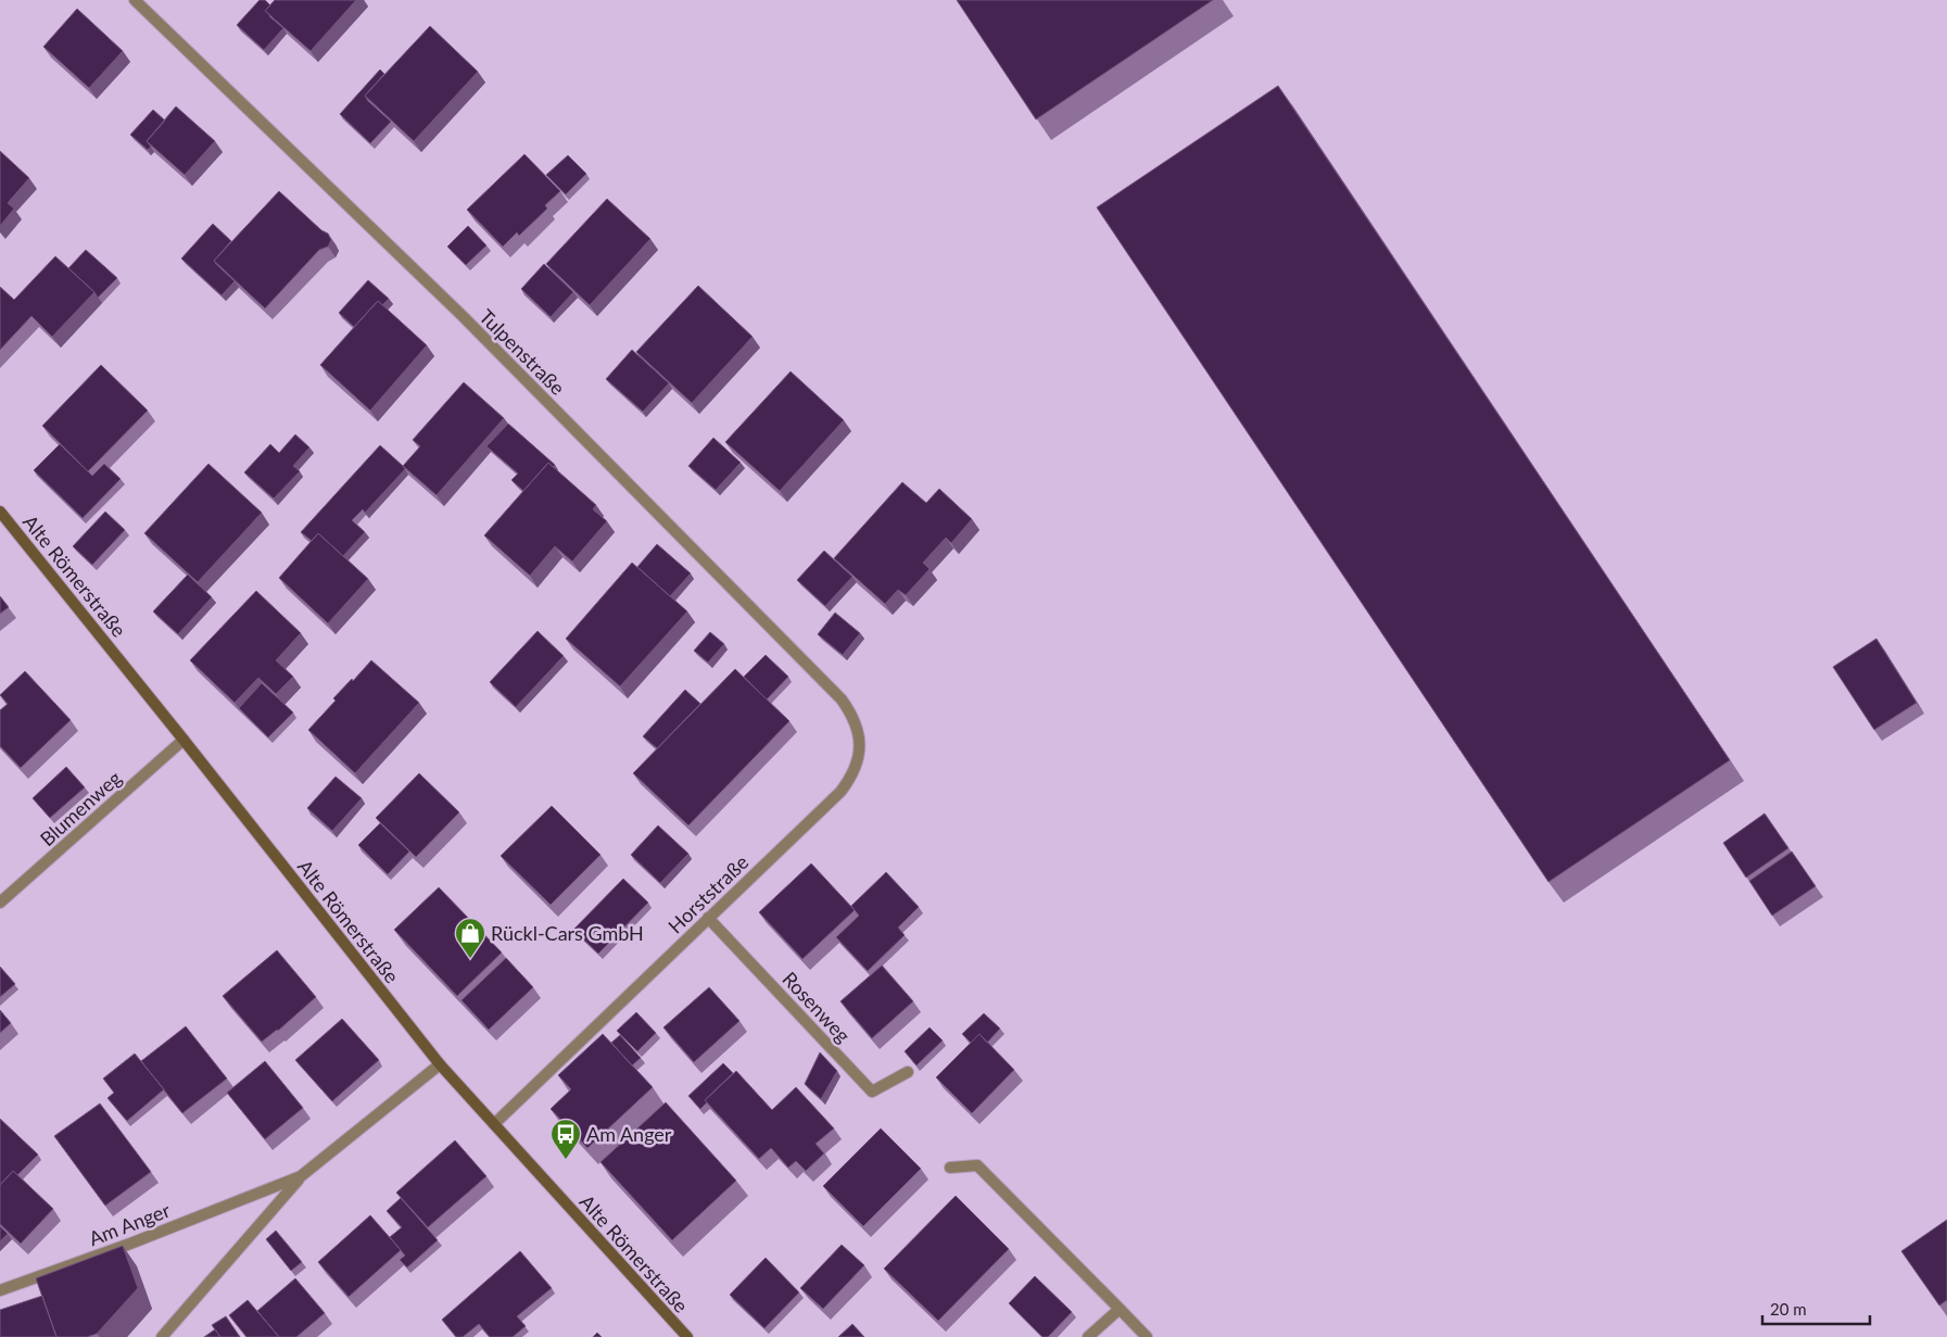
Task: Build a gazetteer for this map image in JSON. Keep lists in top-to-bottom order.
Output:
{
  "streets": {
    "main road": ["Alte Römerstraße"],
    "street": [
      "Tulpenstraße",
      "Blumenweg",
      "Horststraße",
      "Rosenweg",
      "Am Anger"
    ]
  },
  "crossings": [
    ["Tulpenstraße", "Horststraße"],
    ["Alte Römerstraße", "Blumenweg"],
    ["Alte Römerstraße", "Horststraße"],
    ["Alte Römerstraße", "Am Anger"],
    ["Horststraße", "Rosenweg"]
  ],
  "places": {
    "shop": ["Rückl-Cars GmbH"],
    "bus stop": ["Am Anger"]
  },
  "scale_bar": "20 m"
}
